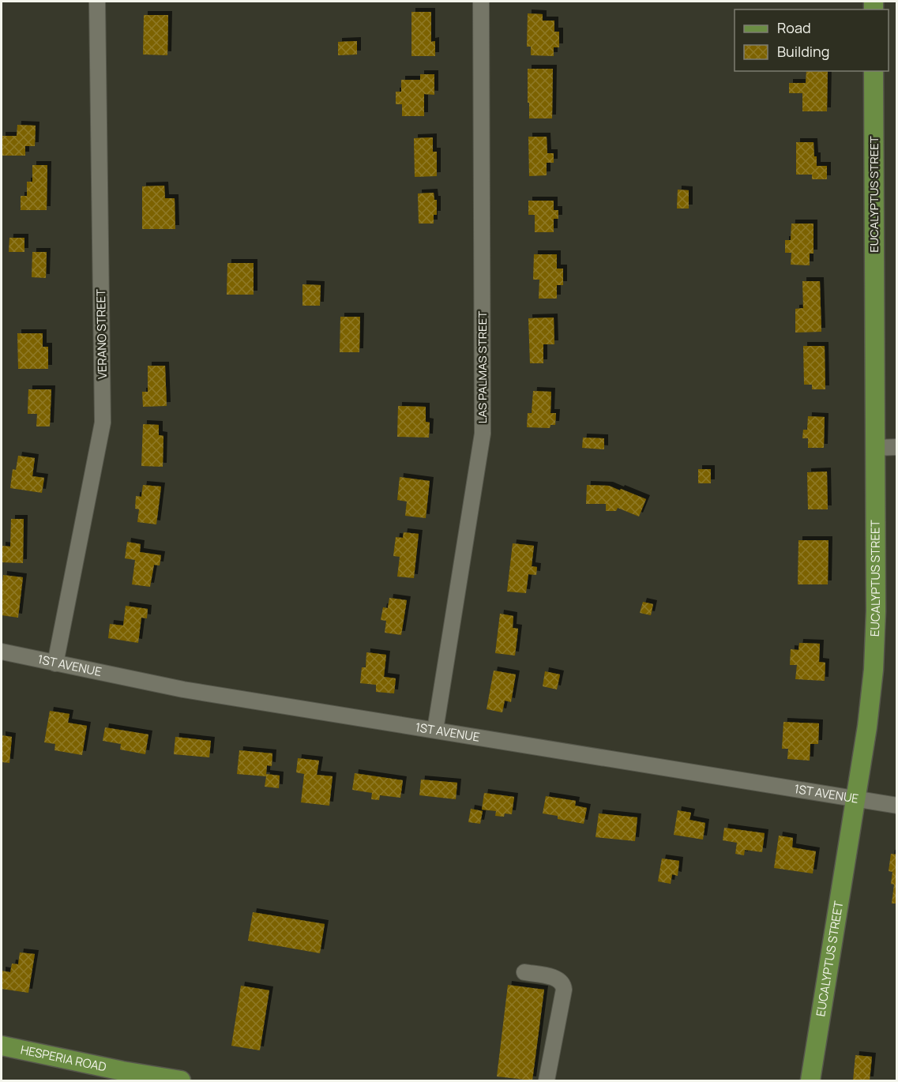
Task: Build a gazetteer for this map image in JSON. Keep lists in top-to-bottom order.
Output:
{
  "streets": {
    "main road": ["EUCALYPTUS STREET", "HESPERIA ROAD"],
    "street": ["VERANO STREET", "LAS PALMAS STREET", "1ST AVENUE"]
  },
  "crossings": [
    ["EUCALYPTUS STREET", "1ST AVENUE"],
    ["VERANO STREET", "1ST AVENUE"],
    ["LAS PALMAS STREET", "1ST AVENUE"]
  ],
  "legend": ["Road", "Building"]
}
